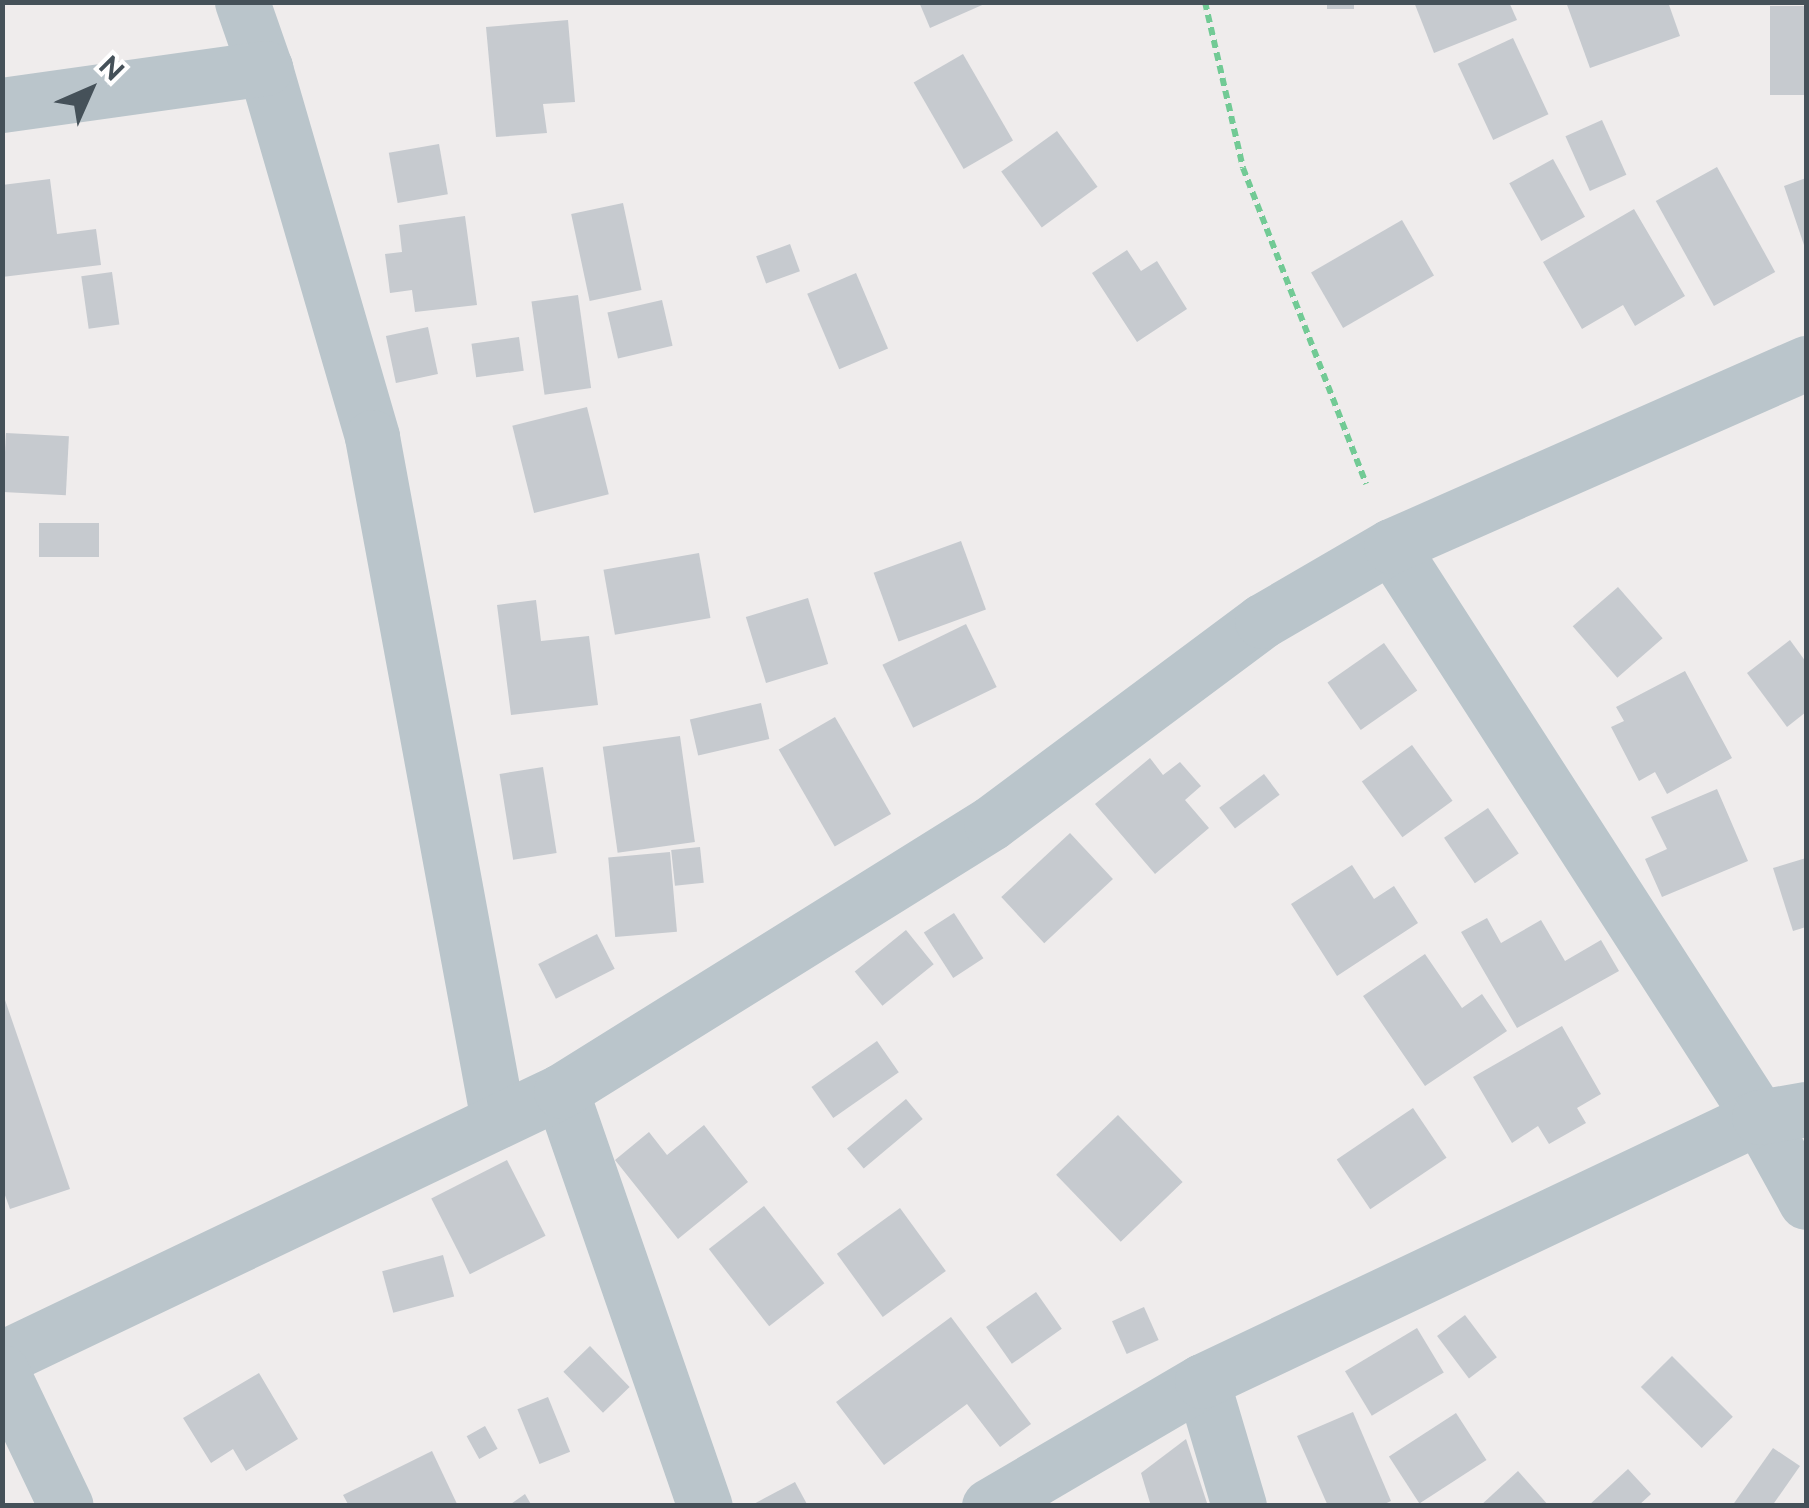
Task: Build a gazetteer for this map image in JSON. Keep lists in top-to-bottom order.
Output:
{
  "north": "top right"
}
